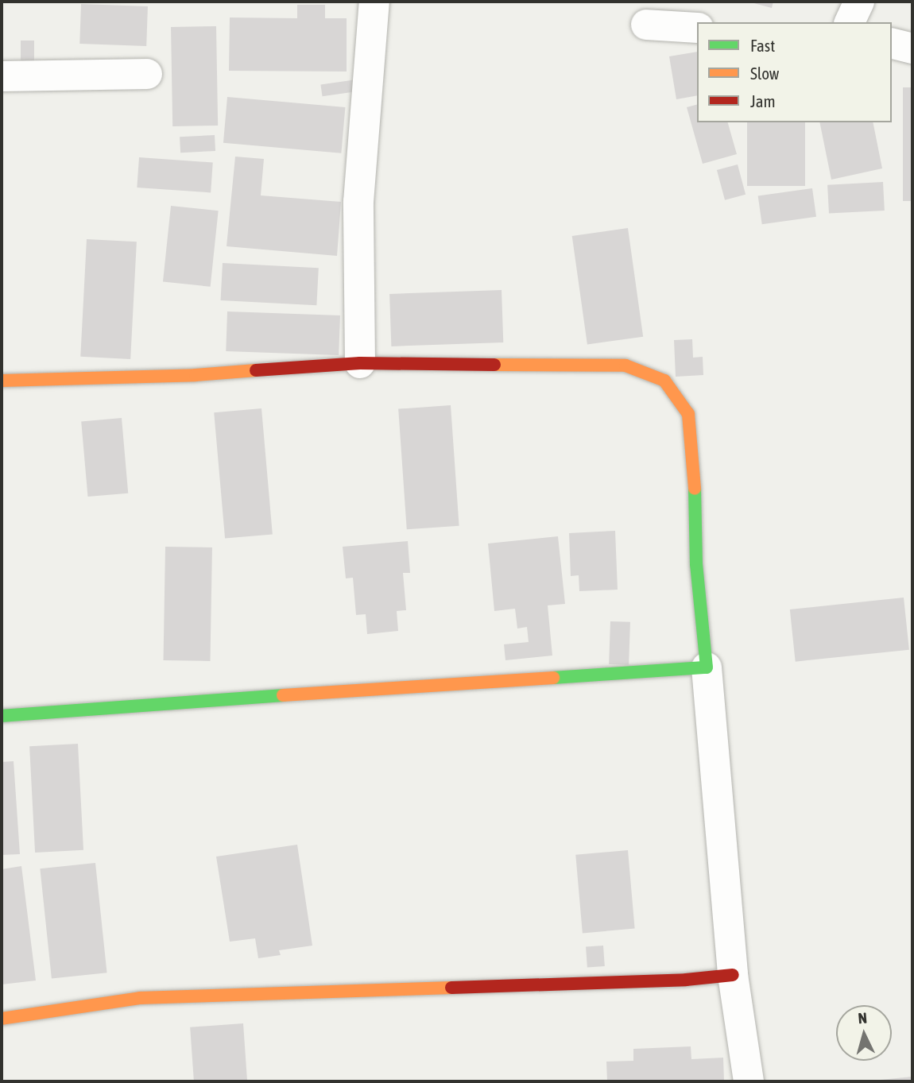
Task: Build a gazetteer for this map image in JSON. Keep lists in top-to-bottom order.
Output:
{
  "legend": ["Fast", "Slow", "Jam"],
  "north": "top"
}
